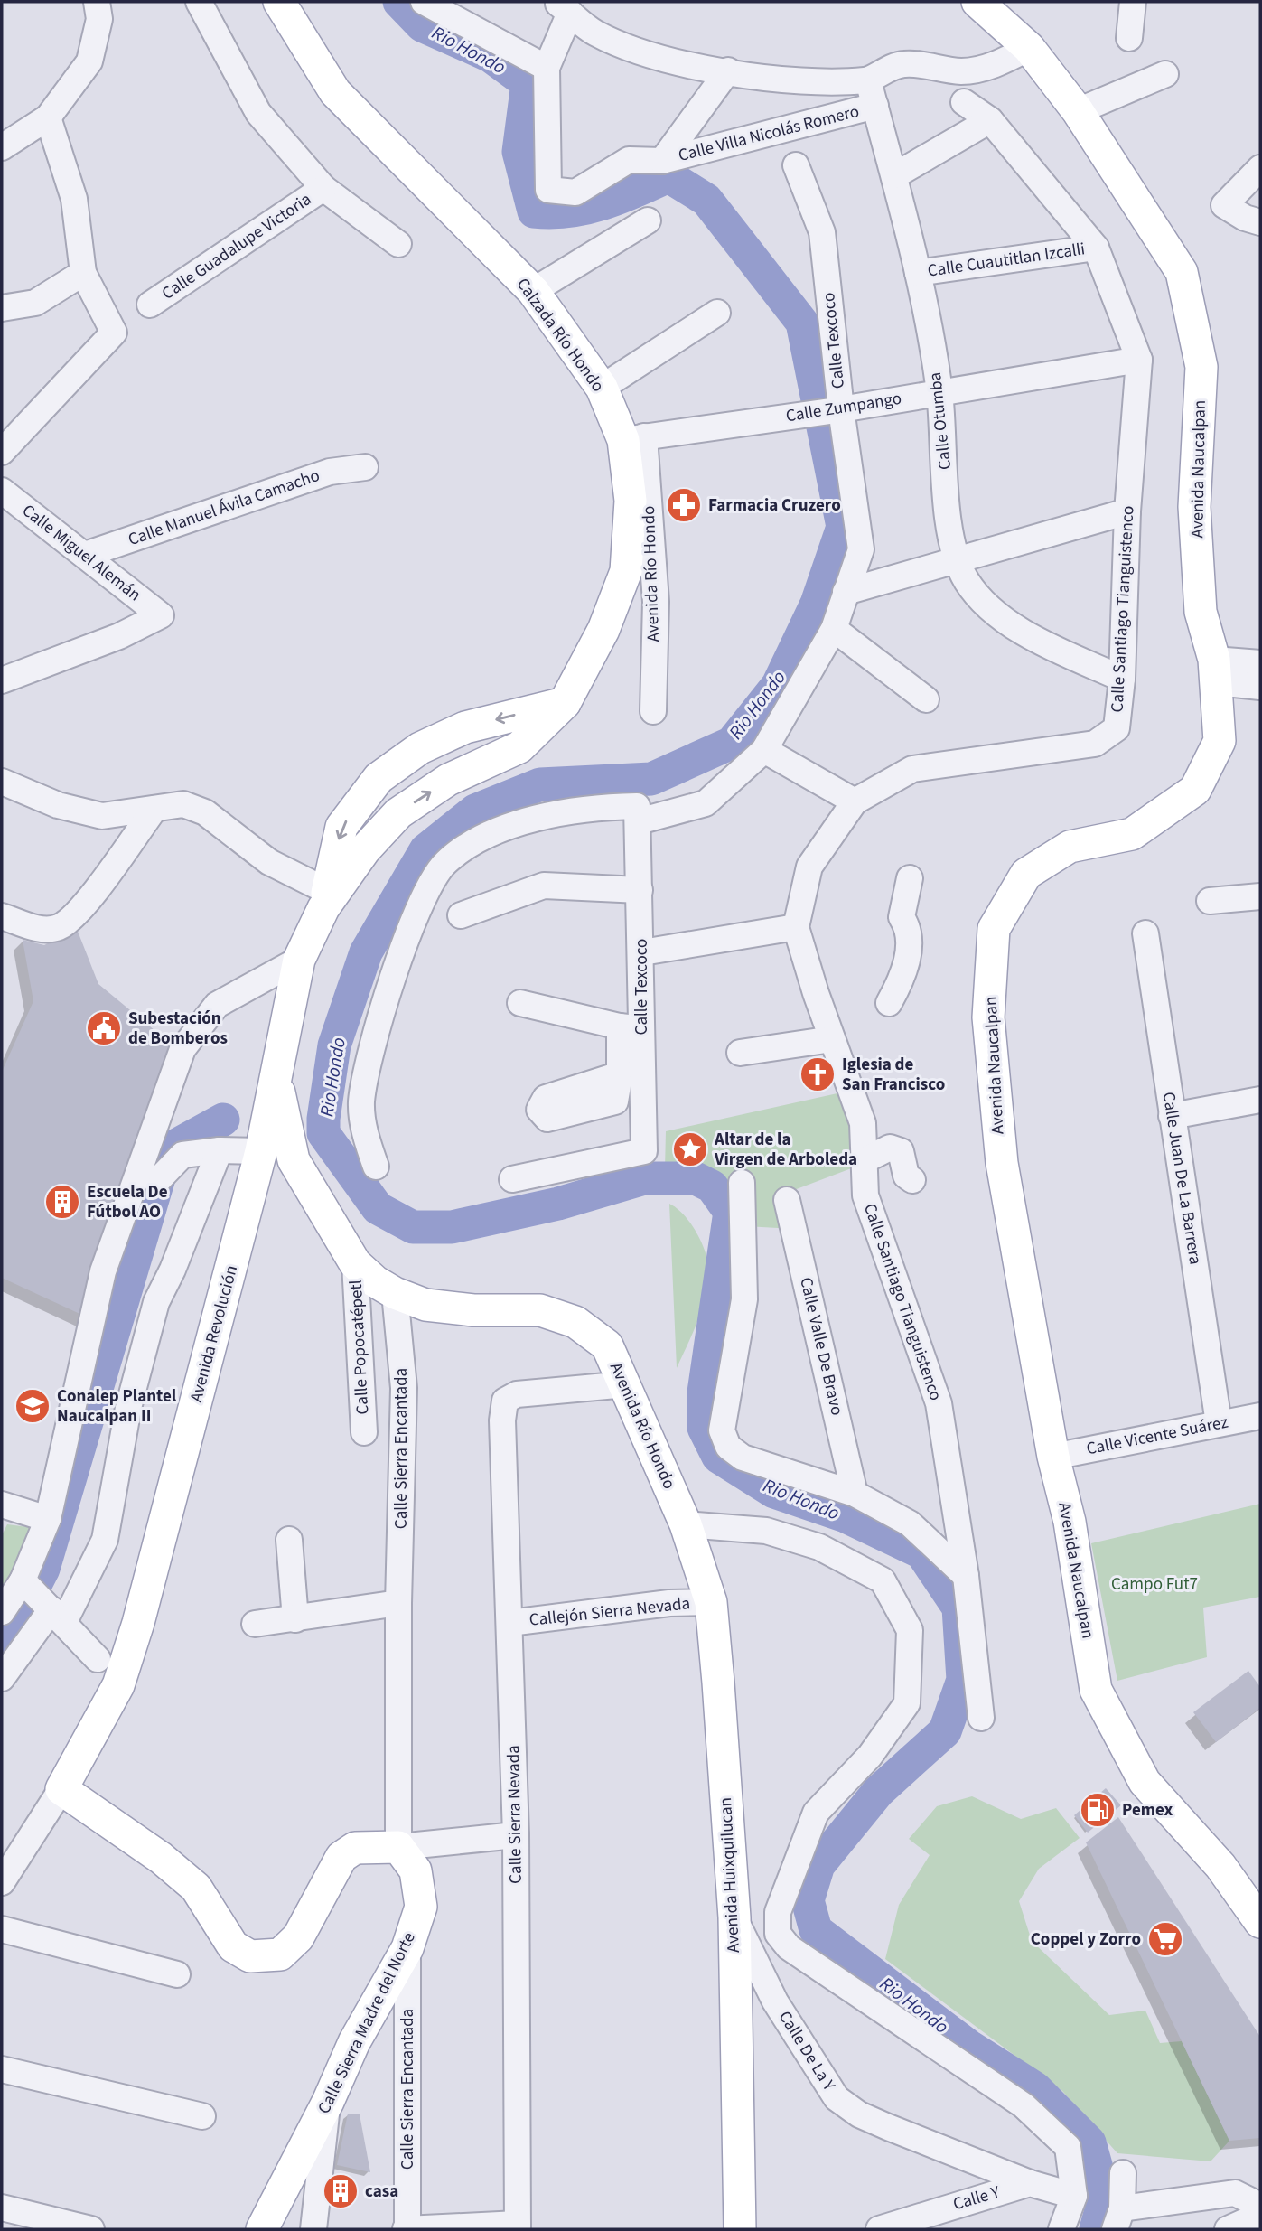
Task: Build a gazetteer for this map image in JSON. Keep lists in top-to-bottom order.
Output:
{
  "streets": {
    "main road": [
      "Calzada Río Hondo",
      "Avenida Naucalpan",
      "Avenida Río Hondo",
      "Avenida Revolución",
      "Avenida Huixquilucan",
      "Calle Sierra Madre del Norte"
    ],
    "street": [
      "Calle Villa Nicolás Romero",
      "Calle Guadalupe Victoria",
      "Calle Cuautitlan Izcalli",
      "Calle Texcoco",
      "Calle Zumpango",
      "Calle Otumba",
      "Calle Manuel Ávila Camacho",
      "Calle Miguel Alemán",
      "Calle Santiago Tianguistenco",
      "Calle Juan De La Barrera",
      "Calle Valle De Bravo",
      "Calle Popocatépetl",
      "Calle Vicente Suárez",
      "Calle Sierra Encantada",
      "Callejón Sierra Nevada",
      "Calle Sierra Nevada",
      "Calle De La Y",
      "Calle Y"
    ]
  },
  "crossings": [
    ["Calle Villa Nicolás Romero", "Calle Otumba"],
    ["Calle Cuautitlan Izcalli", "Calle Otumba"],
    ["Calle Cuautitlan Izcalli", "Calle Santiago Tianguistenco"],
    ["Calzada Río Hondo", "Calle Zumpango"],
    ["Calzada Río Hondo", "Avenida Río Hondo"],
    ["Calzada Río Hondo", "Avenida Revolución"],
    ["Calle Texcoco", "Calle Zumpango"],
    ["Calle Zumpango", "Calle Otumba"],
    ["Calle Zumpango", "Avenida Río Hondo"],
    ["Calle Zumpango", "Calle Santiago Tianguistenco"],
    ["Calle Otumba", "Calle Santiago Tianguistenco"],
    ["Avenida Naucalpan", "Calle Vicente Suárez"],
    ["Calle Manuel Ávila Camacho", "Calle Miguel Alemán"],
    ["Avenida Río Hondo", "Avenida Revolución"],
    ["Avenida Río Hondo", "Calle Popocatépetl"],
    ["Avenida Río Hondo", "Calle Sierra Encantada"],
    ["Avenida Río Hondo", "Calle Sierra Nevada"],
    ["Avenida Río Hondo", "Avenida Huixquilucan"],
    ["Calle Juan De La Barrera", "Calle Vicente Suárez"],
    ["Calle Sierra Encantada", "Calle Sierra Madre del Norte"],
    ["Callejón Sierra Nevada", "Calle Sierra Nevada"],
    ["Callejón Sierra Nevada", "Avenida Huixquilucan"],
    ["Avenida Huixquilucan", "Calle De La Y"],
    ["Calle De La Y", "Calle Y"]
  ],
  "water": ["Rio Hondo"],
  "parks": ["Campo Fut7"],
  "places": {
    "pharmacy": ["Farmacia Cruzero"],
    "public building": ["Subestación de Bomberos"],
    "church": ["Iglesia de San Francisco"],
    "place": ["Altar de la Virgen de Arboleda"],
    "building": ["Escuela De Fútbol AO", "casa"],
    "school or university": ["Conalep Plantel Naucalpan II"],
    "fuel station": ["Pemex"],
    "supermarket": ["Coppel y Zorro"]
  }
}
